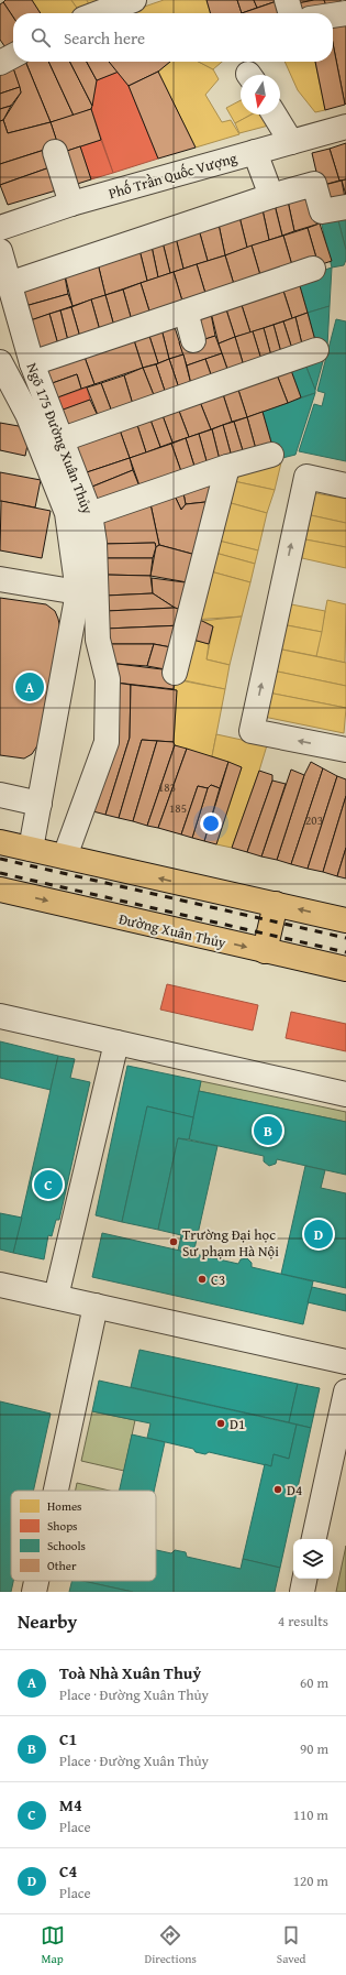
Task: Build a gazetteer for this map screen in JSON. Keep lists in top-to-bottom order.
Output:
{
  "streets": {
    "main road": ["Đường Xuân Thủy"],
    "street": ["Phố Trần Quốc Vượng", "Ngõ 175 Đường Xuân Thủy"]
  },
  "places": [
    "Trường Đại học Sư phạm Hà Nội",
    "C3",
    "D1",
    "D4"
  ],
  "house_numbers": ["183", "185", "203"],
  "legend": [
    "Homes",
    "Shops",
    "Schools",
    "Other"
  ],
  "north": "bottom",
  "page": {
    "search": "Search here",
    "pins": [
      "A",
      "B",
      "C",
      "D"
    ],
    "heading": ["Nearby", "4 results"],
    "list": [
      {
        "mark": "A",
        "name": "Toà Nhà Xuân Thuỷ",
        "note": "Place · Đường Xuân Thủy",
        "value": "60 m"
      },
      {
        "mark": "B",
        "name": "C1",
        "note": "Place · Đường Xuân Thủy",
        "value": "90 m"
      },
      {
        "mark": "C",
        "name": "M4",
        "note": "Place",
        "value": "110 m"
      },
      {
        "mark": "D",
        "name": "C4",
        "note": "Place",
        "value": "120 m"
      }
    ],
    "nav": ["Map", "Directions", "Saved"]
  }
}
